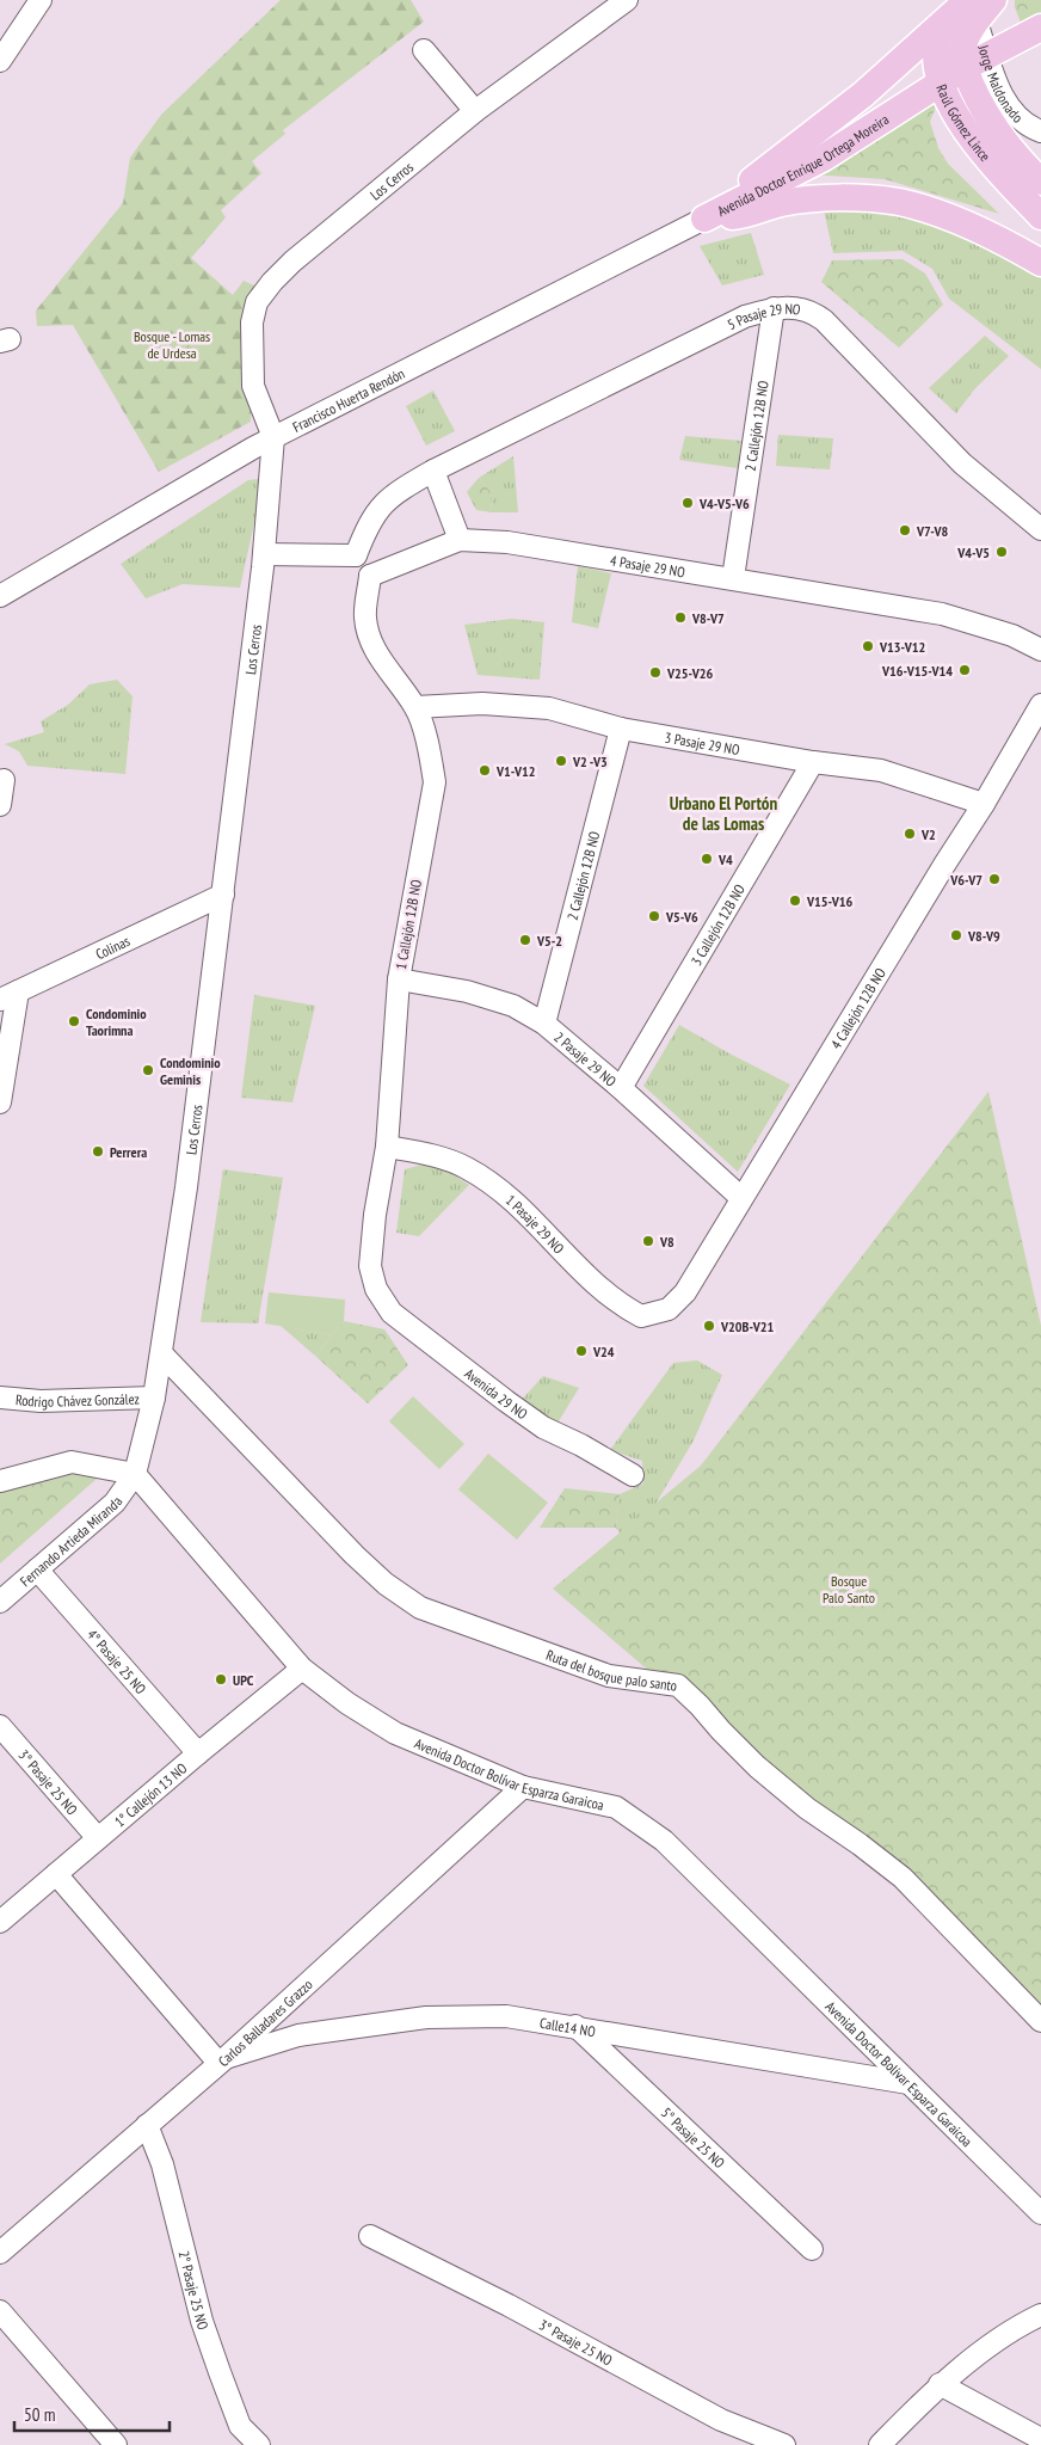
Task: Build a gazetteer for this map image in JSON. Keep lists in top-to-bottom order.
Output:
{
  "streets": {
    "main road": ["Raúl Gómez Lince", "Avenida Doctor Enrique Ortega Moreira"],
    "street": [
      "Jorge Maldonado",
      "Los Cerros",
      "5 Pasaje 29 NO",
      "Francisco Huerta Rendón",
      "2 Callejón 12B NO",
      "4 Pasaje 29 NO",
      "3 Pasaje 29 NO",
      "1 Callejón 12B NO",
      "3 Callejón 12B NO",
      "Colinas",
      "4 Callejón 12B NO",
      "2 Pasaje 29 NO",
      "1 Pasaje 29 NO",
      "Avenida 29 NO",
      "Rodrigo Chávez González",
      "Fernando Artieda Miranda",
      "4° Pasaje 25 NO",
      "Ruta del bosque palo santo",
      "Avenida Doctor Bolívar Esparza Garaicoa",
      "3° Pasaje 25 NO",
      "1° Callejón 13 NO",
      "Carlos Balladares Grazzo",
      "Calle14 NO",
      "5° Pasaje 25 NO",
      "2° Pasaje 25 NO"
    ]
  },
  "crossings": [
    ["Jorge Maldonado", "Raúl Gómez Lince"],
    ["Jorge Maldonado", "Avenida Doctor Enrique Ortega Moreira"],
    ["Raúl Gómez Lince", "Avenida Doctor Enrique Ortega Moreira"],
    ["Avenida Doctor Enrique Ortega Moreira", "Francisco Huerta Rendón"],
    ["Los Cerros", "Francisco Huerta Rendón"],
    ["Los Cerros", "Colinas"],
    ["Los Cerros", "Rodrigo Chávez González"],
    ["Los Cerros", "Fernando Artieda Miranda"],
    ["Los Cerros", "Ruta del bosque palo santo"],
    ["Los Cerros", "Avenida Doctor Bolívar Esparza Garaicoa"],
    ["5 Pasaje 29 NO", "2 Callejón 12B NO"],
    ["2 Callejón 12B NO", "4 Pasaje 29 NO"],
    ["2 Callejón 12B NO", "3 Pasaje 29 NO"],
    ["2 Callejón 12B NO", "2 Pasaje 29 NO"],
    ["4 Pasaje 29 NO", "1 Callejón 12B NO"],
    ["3 Pasaje 29 NO", "1 Callejón 12B NO"],
    ["3 Pasaje 29 NO", "3 Callejón 12B NO"],
    ["3 Pasaje 29 NO", "4 Callejón 12B NO"],
    ["1 Callejón 12B NO", "2 Pasaje 29 NO"],
    ["1 Callejón 12B NO", "1 Pasaje 29 NO"],
    ["1 Callejón 12B NO", "Avenida 29 NO"],
    ["3 Callejón 12B NO", "2 Pasaje 29 NO"],
    ["4 Callejón 12B NO", "2 Pasaje 29 NO"],
    ["4 Callejón 12B NO", "1 Pasaje 29 NO"],
    ["Fernando Artieda Miranda", "4° Pasaje 25 NO"],
    ["Fernando Artieda Miranda", "Avenida Doctor Bolívar Esparza Garaicoa"],
    ["4° Pasaje 25 NO", "1° Callejón 13 NO"],
    ["Avenida Doctor Bolívar Esparza Garaicoa", "1° Callejón 13 NO"],
    ["Avenida Doctor Bolívar Esparza Garaicoa", "Carlos Balladares Grazzo"],
    ["Avenida Doctor Bolívar Esparza Garaicoa", "Calle14 NO"],
    ["3° Pasaje 25 NO", "1° Callejón 13 NO"],
    ["Carlos Balladares Grazzo", "Calle14 NO"],
    ["Carlos Balladares Grazzo", "2° Pasaje 25 NO"],
    ["Calle14 NO", "5° Pasaje 25 NO"]
  ],
  "districts": ["Urbano El Portón de las Lomas"],
  "parks": ["Bosque - Lomas de Urdesa", "Bosque Palo Santo"],
  "places": [
    "V4-V5-V6",
    "V7-V8",
    "V4-V5",
    "V8-V7",
    "V13-V12",
    "V16-V15-V14",
    "V25-V26",
    "V2 -V3",
    "V1-V12",
    "V2",
    "V4",
    "V6-V7",
    "V15-V16",
    "V5-V6",
    "V8-V9",
    "V5-2",
    "Condominio Taorimna",
    "Condominio Geminis",
    "Perrera",
    "V8",
    "V20B-V21",
    "V24",
    "UPC"
  ],
  "scale_bar": "50 m"
}
